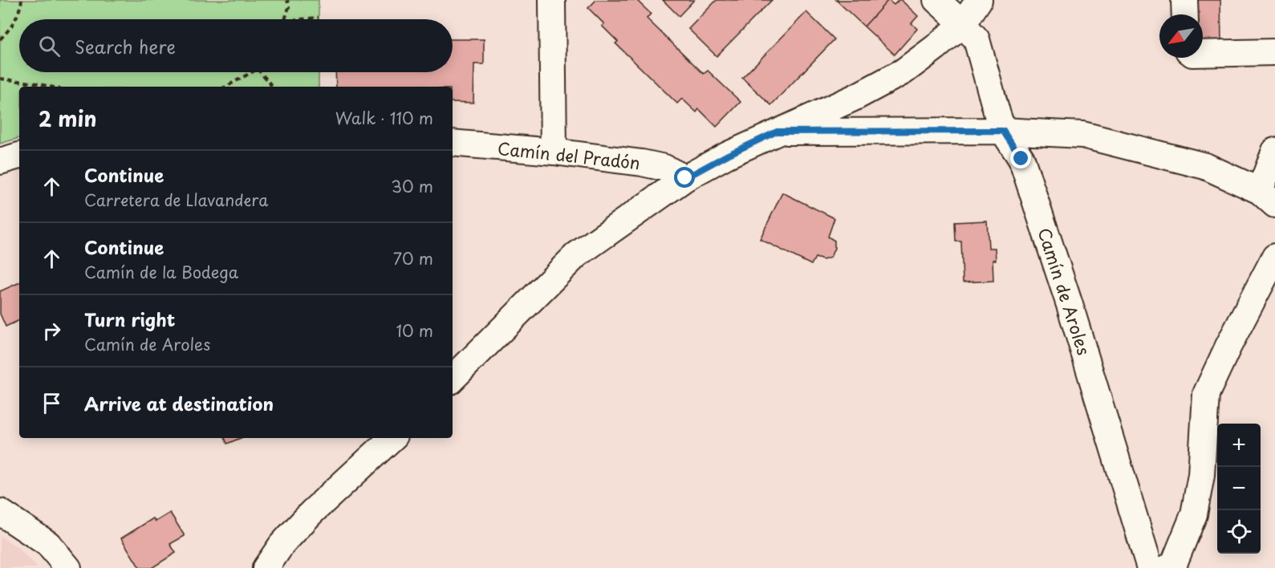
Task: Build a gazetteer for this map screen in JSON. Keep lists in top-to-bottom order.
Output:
{
  "streets": {
    "street": ["Camín del Pradón", "Camín de Aroles"]
  },
  "north": "bottom left",
  "page": {
    "search": "Search here",
    "heading": ["2 min", "Walk · 110 m"],
    "list": [
      ["Continue", "Carretera de Llavandera", "30 m"],
      ["Continue", "Camín de la Bodega", "70 m"],
      ["Turn right", "Camín de Aroles", "10 m"],
      "Arrive at destination"
    ],
    "map_buttons": ["+", "−"]
  }
}
